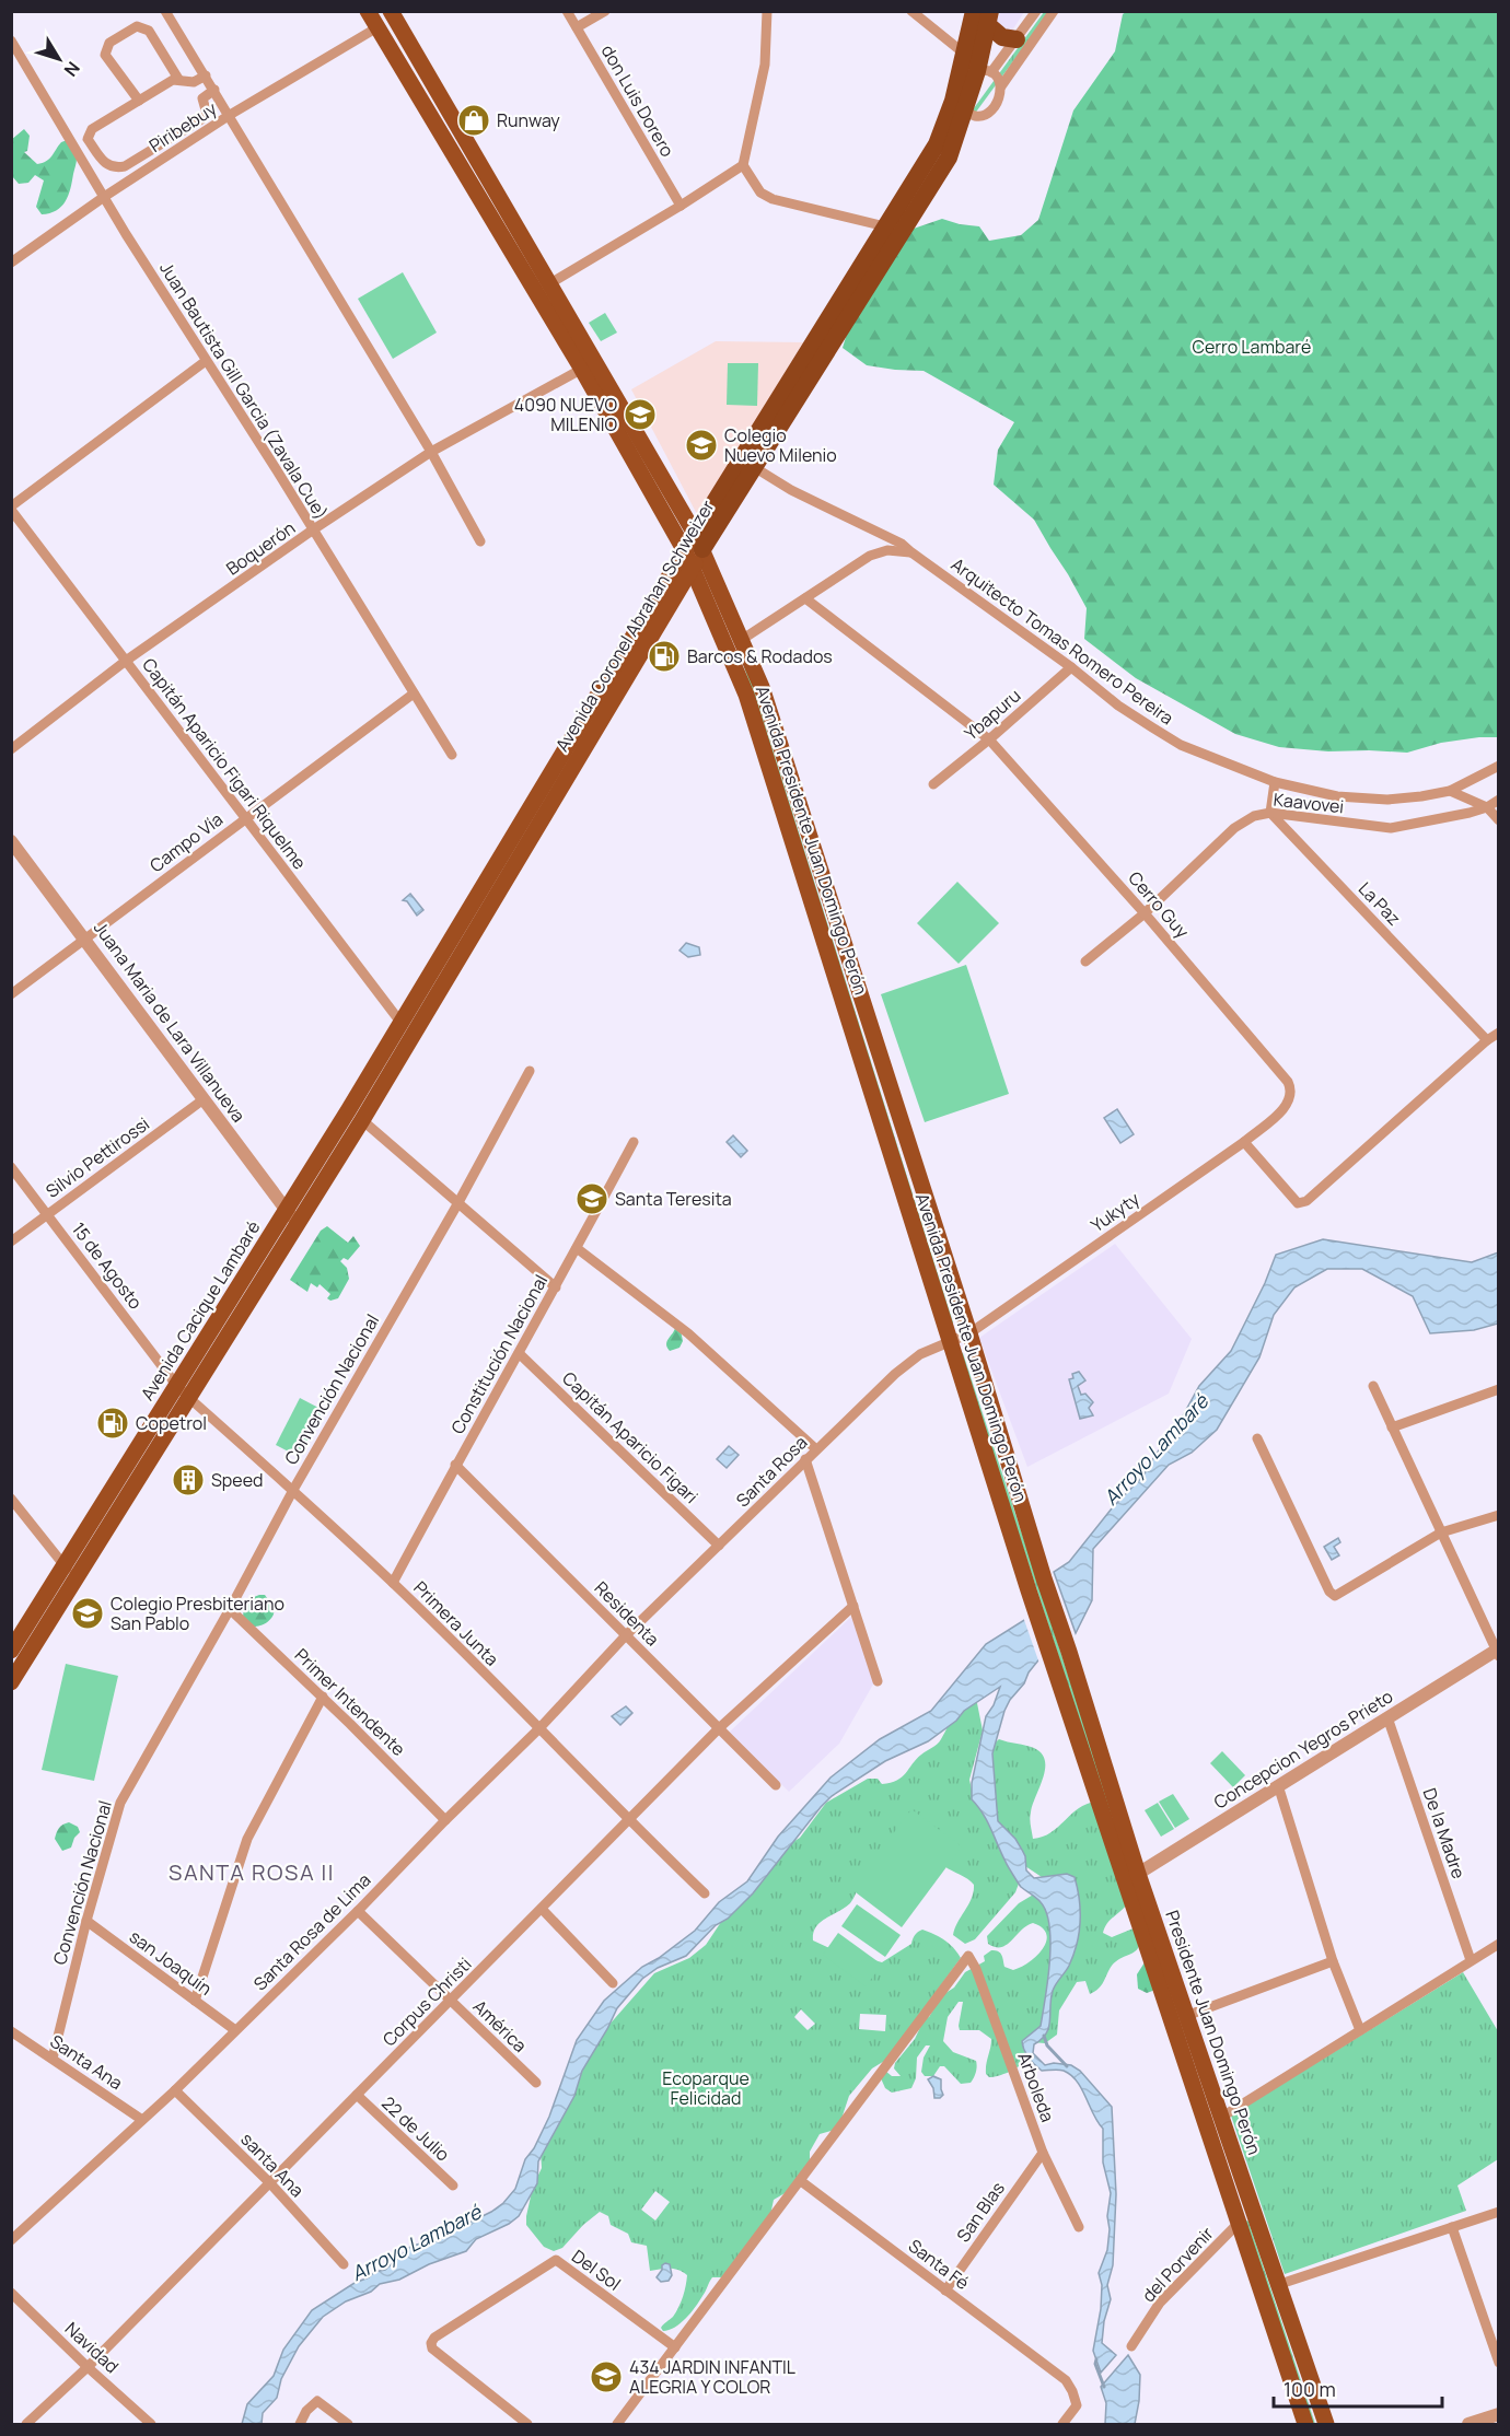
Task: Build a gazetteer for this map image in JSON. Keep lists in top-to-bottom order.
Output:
{
  "streets": {
    "highway": ["Avenida Coronel Abrahan Schweizer"],
    "main road": ["Avenida Presidente Juan Domingo Perón", "Avenida Cacique Lambaré", "Presidente Juan Domingo Perón"],
    "street": [
      "don Luis Dorero",
      "Piribebuy",
      "Juan Bautista Gill Garcia (Zavala Cue)",
      "Boquerón",
      "Arquitecto Tomas Romero Pereira",
      "Ybapuru",
      "Capitán Aparicio Figari Riquelme",
      "Kaavovei",
      "Campo Vía",
      "La Paz",
      "Cerro Guy",
      "Juana Maria de Lara Villanueva",
      "Silvio Pettirossi",
      "Yukyty",
      "15 de Agosto",
      "Constitución Nacional",
      "Convención Nacional",
      "Capitán Aparicio Figari",
      "Santa Rosa",
      "Residenta",
      "Primera Junta",
      "Primer Intendente",
      "Concepcion Yegros Prieto",
      "De la Madre",
      "Santa Rosa de Lima",
      "san Joaquín",
      "Corpus Christi",
      "América",
      "Santa Ana",
      "Arboleda",
      "22 de Julio",
      "santa Ana",
      "San Blas",
      "Santa Fé",
      "del Porvenir",
      "Del Sol",
      "Navidad"
    ]
  },
  "crossings": [
    ["Piribebuy", "Juan Bautista Gill Garcia (Zavala Cue)"],
    ["Piribebuy", "Avenida Presidente Juan Domingo Perón"],
    ["Juan Bautista Gill Garcia (Zavala Cue)", "Boquerón"],
    ["Juan Bautista Gill Garcia (Zavala Cue)", "Campo Vía"],
    ["Boquerón", "Capitán Aparicio Figari Riquelme"],
    ["Boquerón", "Avenida Presidente Juan Domingo Perón"],
    ["Avenida Coronel Abrahan Schweizer", "Arquitecto Tomas Romero Pereira"],
    ["Avenida Coronel Abrahan Schweizer", "Capitán Aparicio Figari Riquelme"],
    ["Avenida Coronel Abrahan Schweizer", "Avenida Presidente Juan Domingo Perón"],
    ["Avenida Coronel Abrahan Schweizer", "Avenida Cacique Lambaré"],
    ["Arquitecto Tomas Romero Pereira", "Ybapuru"],
    ["Ybapuru", "Cerro Guy"],
    ["Capitán Aparicio Figari Riquelme", "Campo Vía"],
    ["Capitán Aparicio Figari Riquelme", "Avenida Cacique Lambaré"],
    ["Kaavovei", "La Paz"],
    ["Kaavovei", "Cerro Guy"],
    ["Avenida Presidente Juan Domingo Perón", "Yukyty"],
    ["Avenida Presidente Juan Domingo Perón", "Santa Rosa"],
    ["Avenida Presidente Juan Domingo Perón", "Presidente Juan Domingo Perón"],
    ["Campo Vía", "Juana Maria de Lara Villanueva"],
    ["Cerro Guy", "Yukyty"],
    ["Juana Maria de Lara Villanueva", "Silvio Pettirossi"],
    ["Juana Maria de Lara Villanueva", "Avenida Cacique Lambaré"],
    ["Silvio Pettirossi", "15 de Agosto"],
    ["Yukyty", "Santa Rosa"],
    ["15 de Agosto", "Avenida Cacique Lambaré"],
    ["15 de Agosto", "Primera Junta"],
    ["Avenida Cacique Lambaré", "Primera Junta"],
    ["Constitución Nacional", "Capitán Aparicio Figari"],
    ["Constitución Nacional", "Residenta"],
    ["Constitución Nacional", "Primera Junta"],
    ["Convención Nacional", "Primera Junta"],
    ["Convención Nacional", "Primer Intendente"],
    ["Convención Nacional", "san Joaquín"],
    ["Convención Nacional", "Santa Ana"],
    ["Capitán Aparicio Figari", "Santa Rosa"],
    ["Santa Rosa", "Residenta"],
    ["Santa Rosa", "Santa Rosa de Lima"],
    ["Residenta", "Santa Rosa de Lima"],
    ["Residenta", "Corpus Christi"],
    ["Primera Junta", "Santa Rosa de Lima"],
    ["Primera Junta", "Corpus Christi"],
    ["Primer Intendente", "Santa Rosa de Lima"],
    ["Concepcion Yegros Prieto", "De la Madre"],
    ["Concepcion Yegros Prieto", "Presidente Juan Domingo Perón"],
    ["Santa Rosa de Lima", "san Joaquín"],
    ["Santa Rosa de Lima", "América"],
    ["Santa Rosa de Lima", "Santa Ana"],
    ["Santa Rosa de Lima", "santa Ana"],
    ["Corpus Christi", "América"],
    ["Corpus Christi", "22 de Julio"],
    ["Corpus Christi", "santa Ana"],
    ["Corpus Christi", "Navidad"],
    ["Presidente Juan Domingo Perón", "del Porvenir"],
    ["Arboleda", "San Blas"],
    ["Arboleda", "Santa Fé"],
    ["San Blas", "Santa Fé"]
  ],
  "districts": ["SANTA ROSA II"],
  "water": ["Arroyo Lambaré"],
  "parks": ["Cerro Lambaré", "Ecoparque Felicidad"],
  "places": {
    "shop": ["Runway"],
    "school or university": [
      "4090 NUEVO MILENIO",
      "Colegio Nuevo Milenio",
      "Santa Teresita",
      "Colegio Presbiteriano San Pablo",
      "434 JARDIN INFANTIL ALEGRIA Y COLOR"
    ],
    "fuel station": ["Barcos & Rodados", "Copetrol"],
    "building": ["Speed"]
  },
  "scale_bar": "100 m",
  "north": "bottom right"
}
